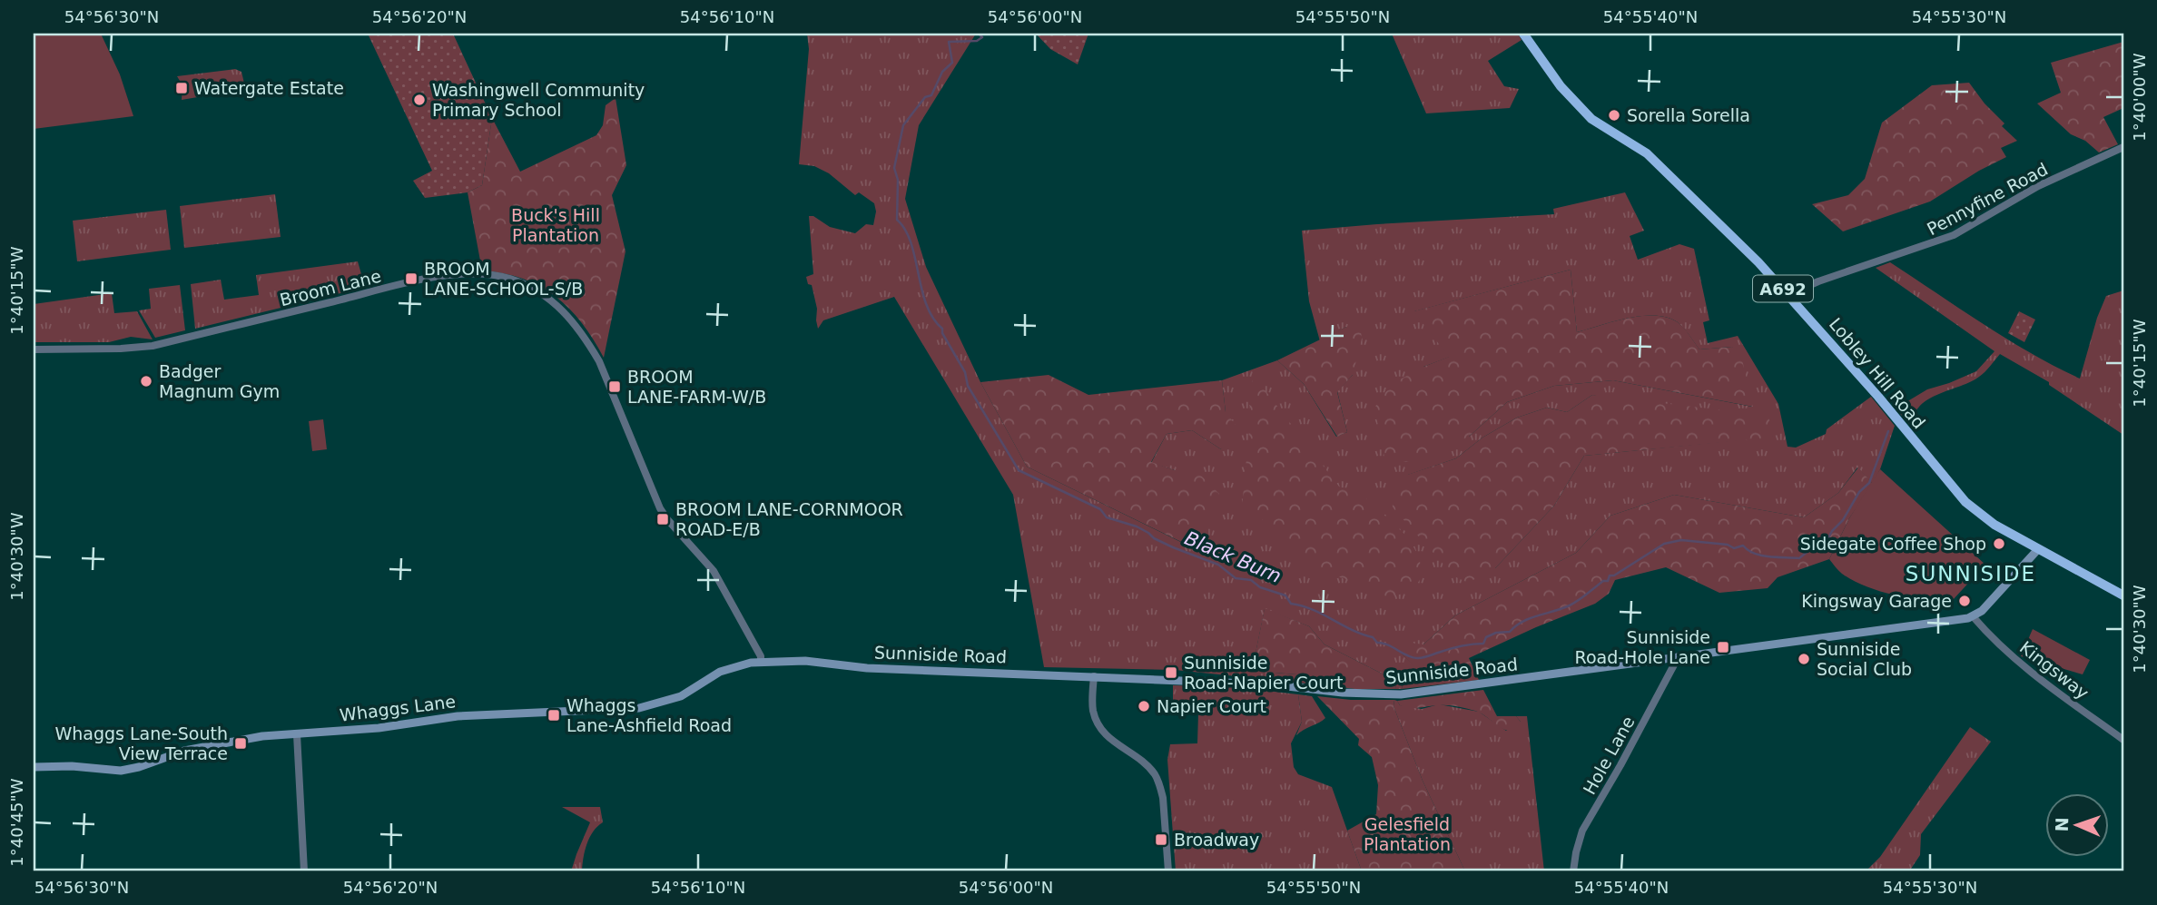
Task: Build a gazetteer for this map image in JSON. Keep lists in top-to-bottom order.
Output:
{
  "streets": {
    "highway": ["A692", "Lobley Hill Road"],
    "main road": ["Sunniside Road", "Whaggs Lane"],
    "street": [
      "Pennyfine Road",
      "Broom Lane",
      "Kingsway",
      "Hole Lane"
    ]
  },
  "crossings": [
    ["Pennyfine Road", "Lobley Hill Road"],
    ["Broom Lane", "Sunniside Road"],
    ["Broom Lane", "Whaggs Lane"],
    ["Sunniside Road", "Kingsway"],
    ["Sunniside Road", "Whaggs Lane"],
    ["Sunniside Road", "Hole Lane"]
  ],
  "districts": ["SUNNISIDE"],
  "water": ["Black Burn"],
  "parks": ["Buck's Hill Plantation", "Gelesfield Plantation"],
  "places": {
    "transit": [
      "Watergate Estate",
      "BROOM LANE-SCHOOL-S/B",
      "BROOM LANE-FARM-W/B",
      "BROOM LANE-CORNMOOR ROAD-E/B",
      "Sunniside Road-Hole Lane",
      "Sunniside Road-Napier Court",
      "Whaggs Lane-Ashfield Road",
      "Whaggs Lane-South View Terrace",
      "Broadway"
    ],
    "other": [
      "Washingwell Community Primary School",
      "Sorella Sorella",
      "Badger Magnum Gym",
      "Sidegate Coffee Shop",
      "Kingsway Garage",
      "Sunniside Social Club",
      "Napier Court"
    ]
  },
  "north": "left",
  "coordinates": [
    "54°56'30\"N",
    "54°56'20\"N",
    "54°56'10\"N",
    "54°56'00\"N",
    "54°55'50\"N",
    "54°55'40\"N",
    "54°55'30\"N",
    "1°40'00\"W",
    "1°40'15\"W",
    "1°40'30\"W",
    "1°40'45\"W"
  ]
}
